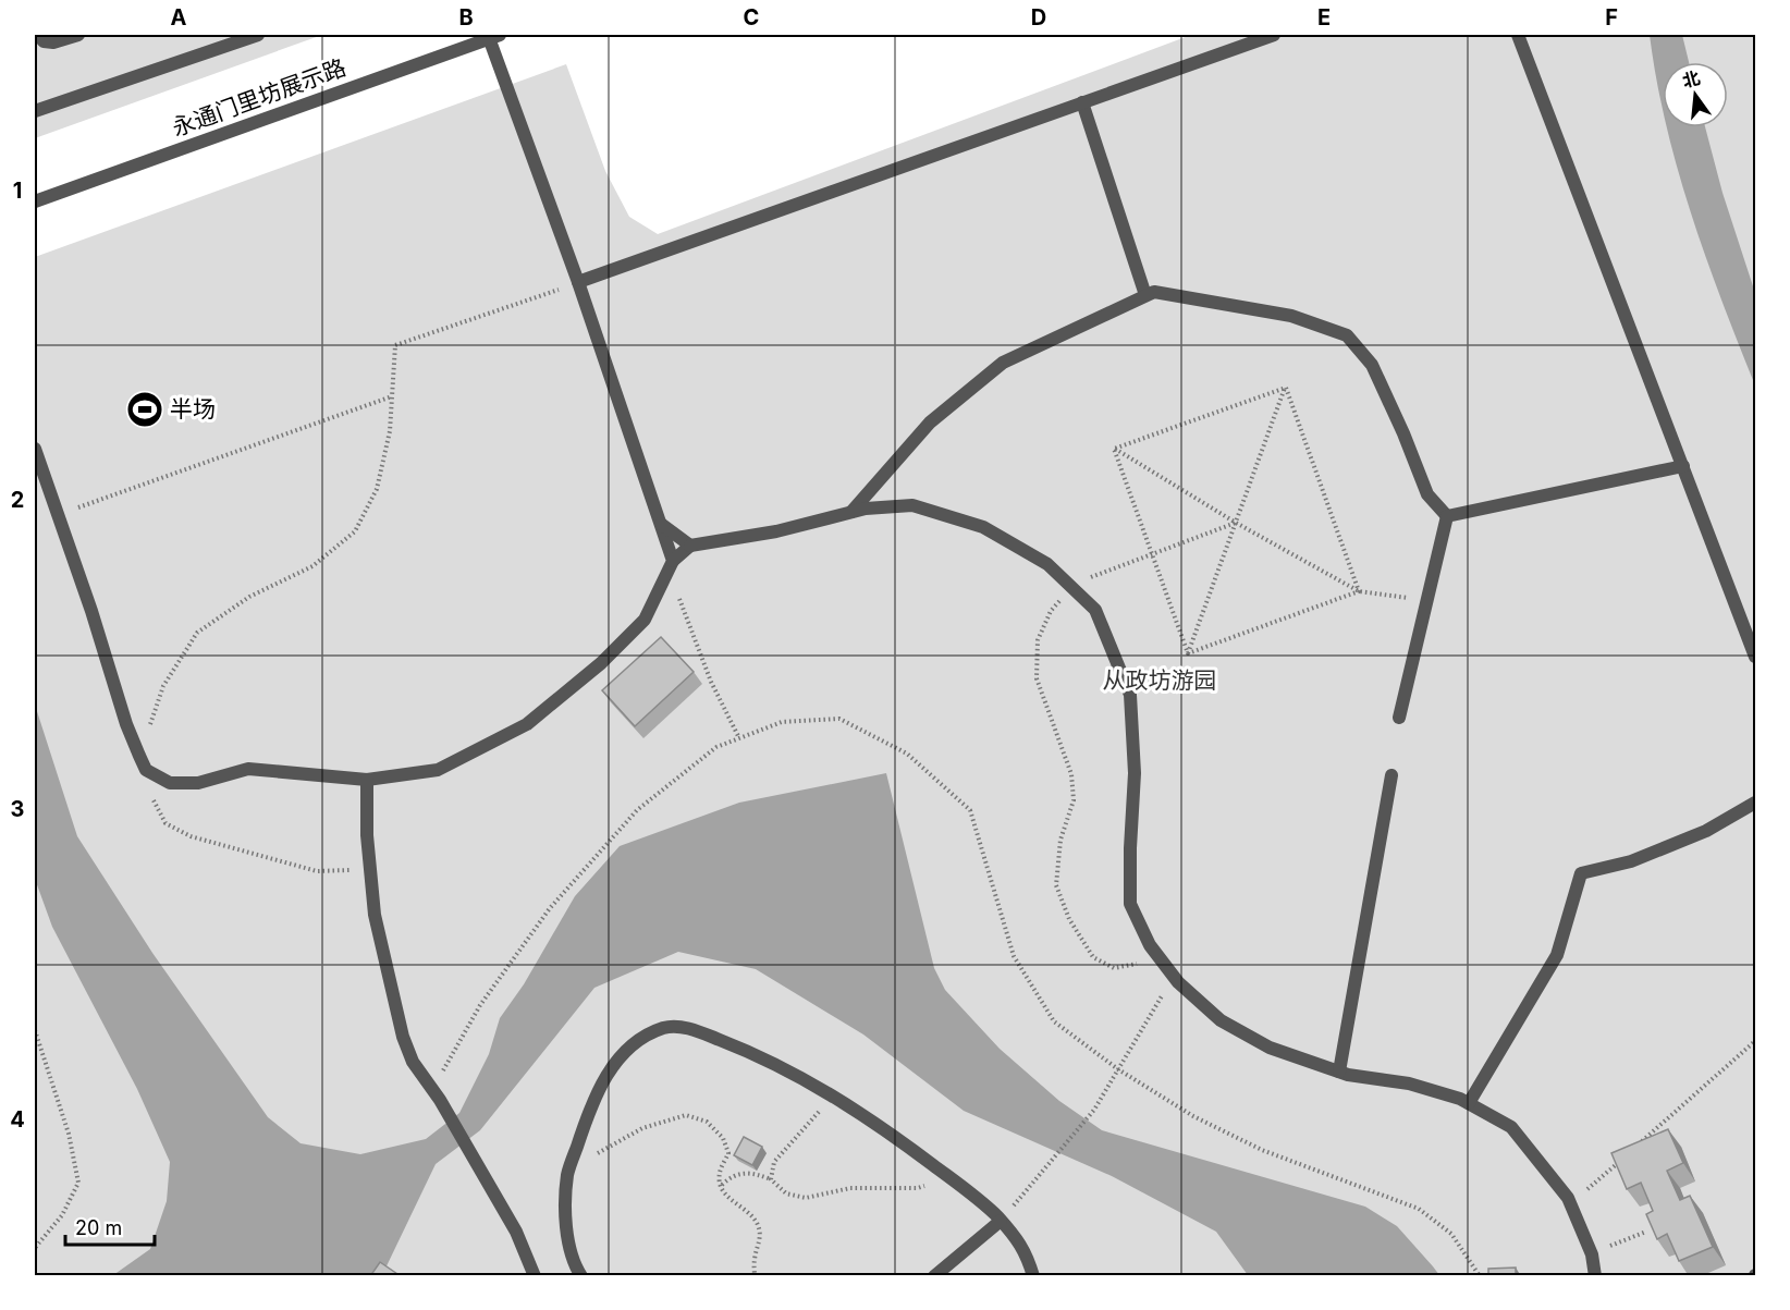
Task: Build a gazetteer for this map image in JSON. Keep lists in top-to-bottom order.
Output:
{
  "streets": {
    "street": ["永通门里坊展示路"]
  },
  "parks": ["从政坊游园"],
  "places": {
    "sports": ["半场"]
  },
  "scale_bar": "20 m",
  "north": "top",
  "grid": {
    "columns": [
      "A",
      "B",
      "C",
      "D",
      "E",
      "F"
    ],
    "rows": [
      "1",
      "2",
      "3",
      "4"
    ]
  }
}
